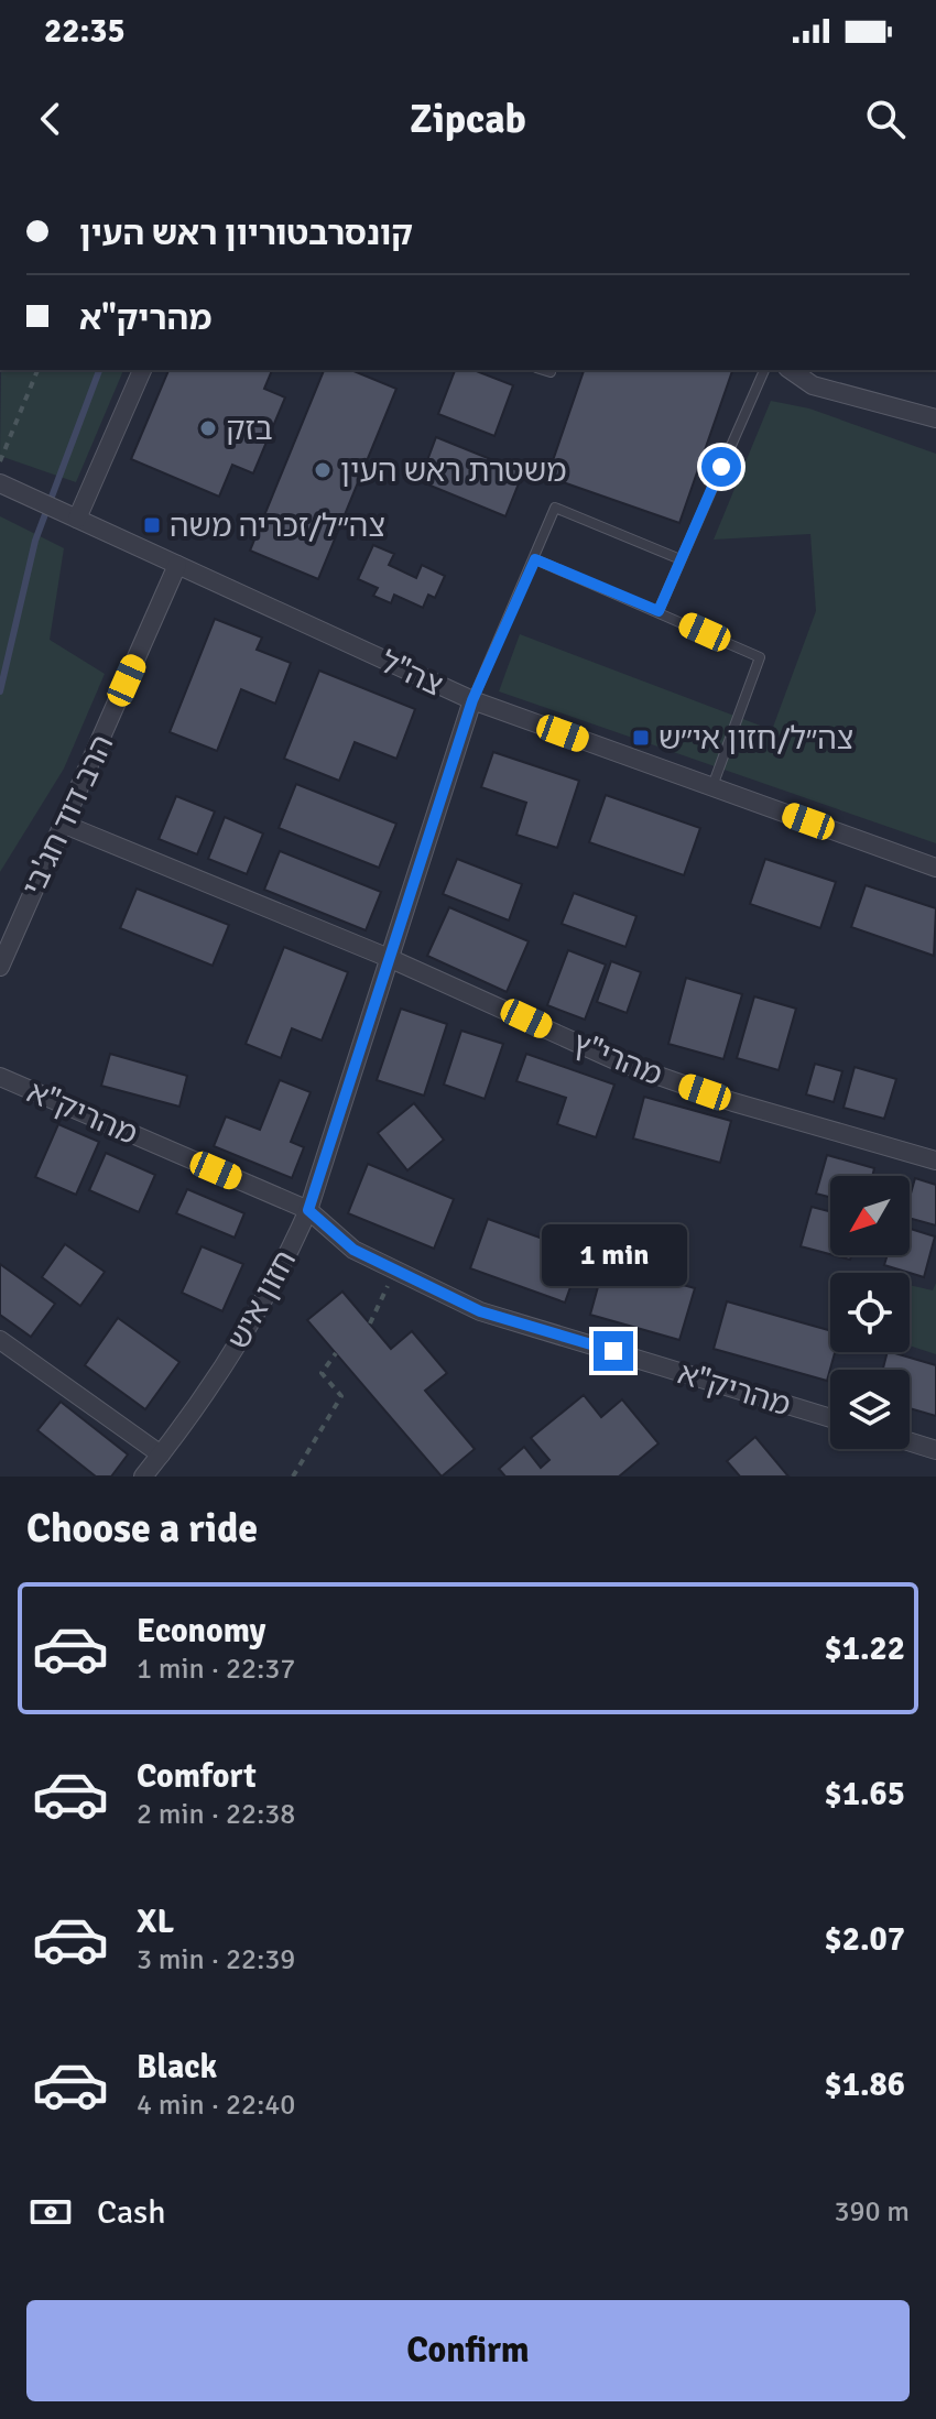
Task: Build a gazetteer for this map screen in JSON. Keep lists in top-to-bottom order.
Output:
{
  "streets": {
    "street": [
      "צה\"ל",
      "הרב דוד חג'בי",
      "מהרי\"ץ",
      "מהריק\"א",
      "חזון איש"
    ]
  },
  "crossings": [
    ["צה\"ל", "הרב דוד חג'בי"],
    ["צה\"ל", "חזון איש"],
    ["הרב דוד חג'בי", "מהרי\"ץ"],
    ["מהרי\"ץ", "חזון איש"],
    ["מהריק\"א", "חזון איש"]
  ],
  "places": {
    "other": ["בזק", "משטרת ראש העין"],
    "transit": ["צה״ל/זכריה משה", "צה״ל/חזון אי״ש"]
  },
  "north": "bottom left",
  "page": {
    "status": "22:35",
    "header": "Zipcab",
    "banner": ["קונסרבטוריון ראש העין", "מהריק\"א"],
    "bubble": "1 min",
    "heading": "Choose a ride",
    "list": [
      {
        "name": "Economy",
        "note": "1 min · 22:37",
        "value": "$1.22"
      },
      {
        "name": "Comfort",
        "note": "2 min · 22:38",
        "value": "$1.65"
      },
      {
        "name": "XL",
        "note": "3 min · 22:39",
        "value": "$2.07"
      },
      {
        "name": "Black",
        "note": "4 min · 22:40",
        "value": "$1.86"
      }
    ],
    "pay": ["Cash", "390 m"],
    "buttons": "Confirm"
  }
}
